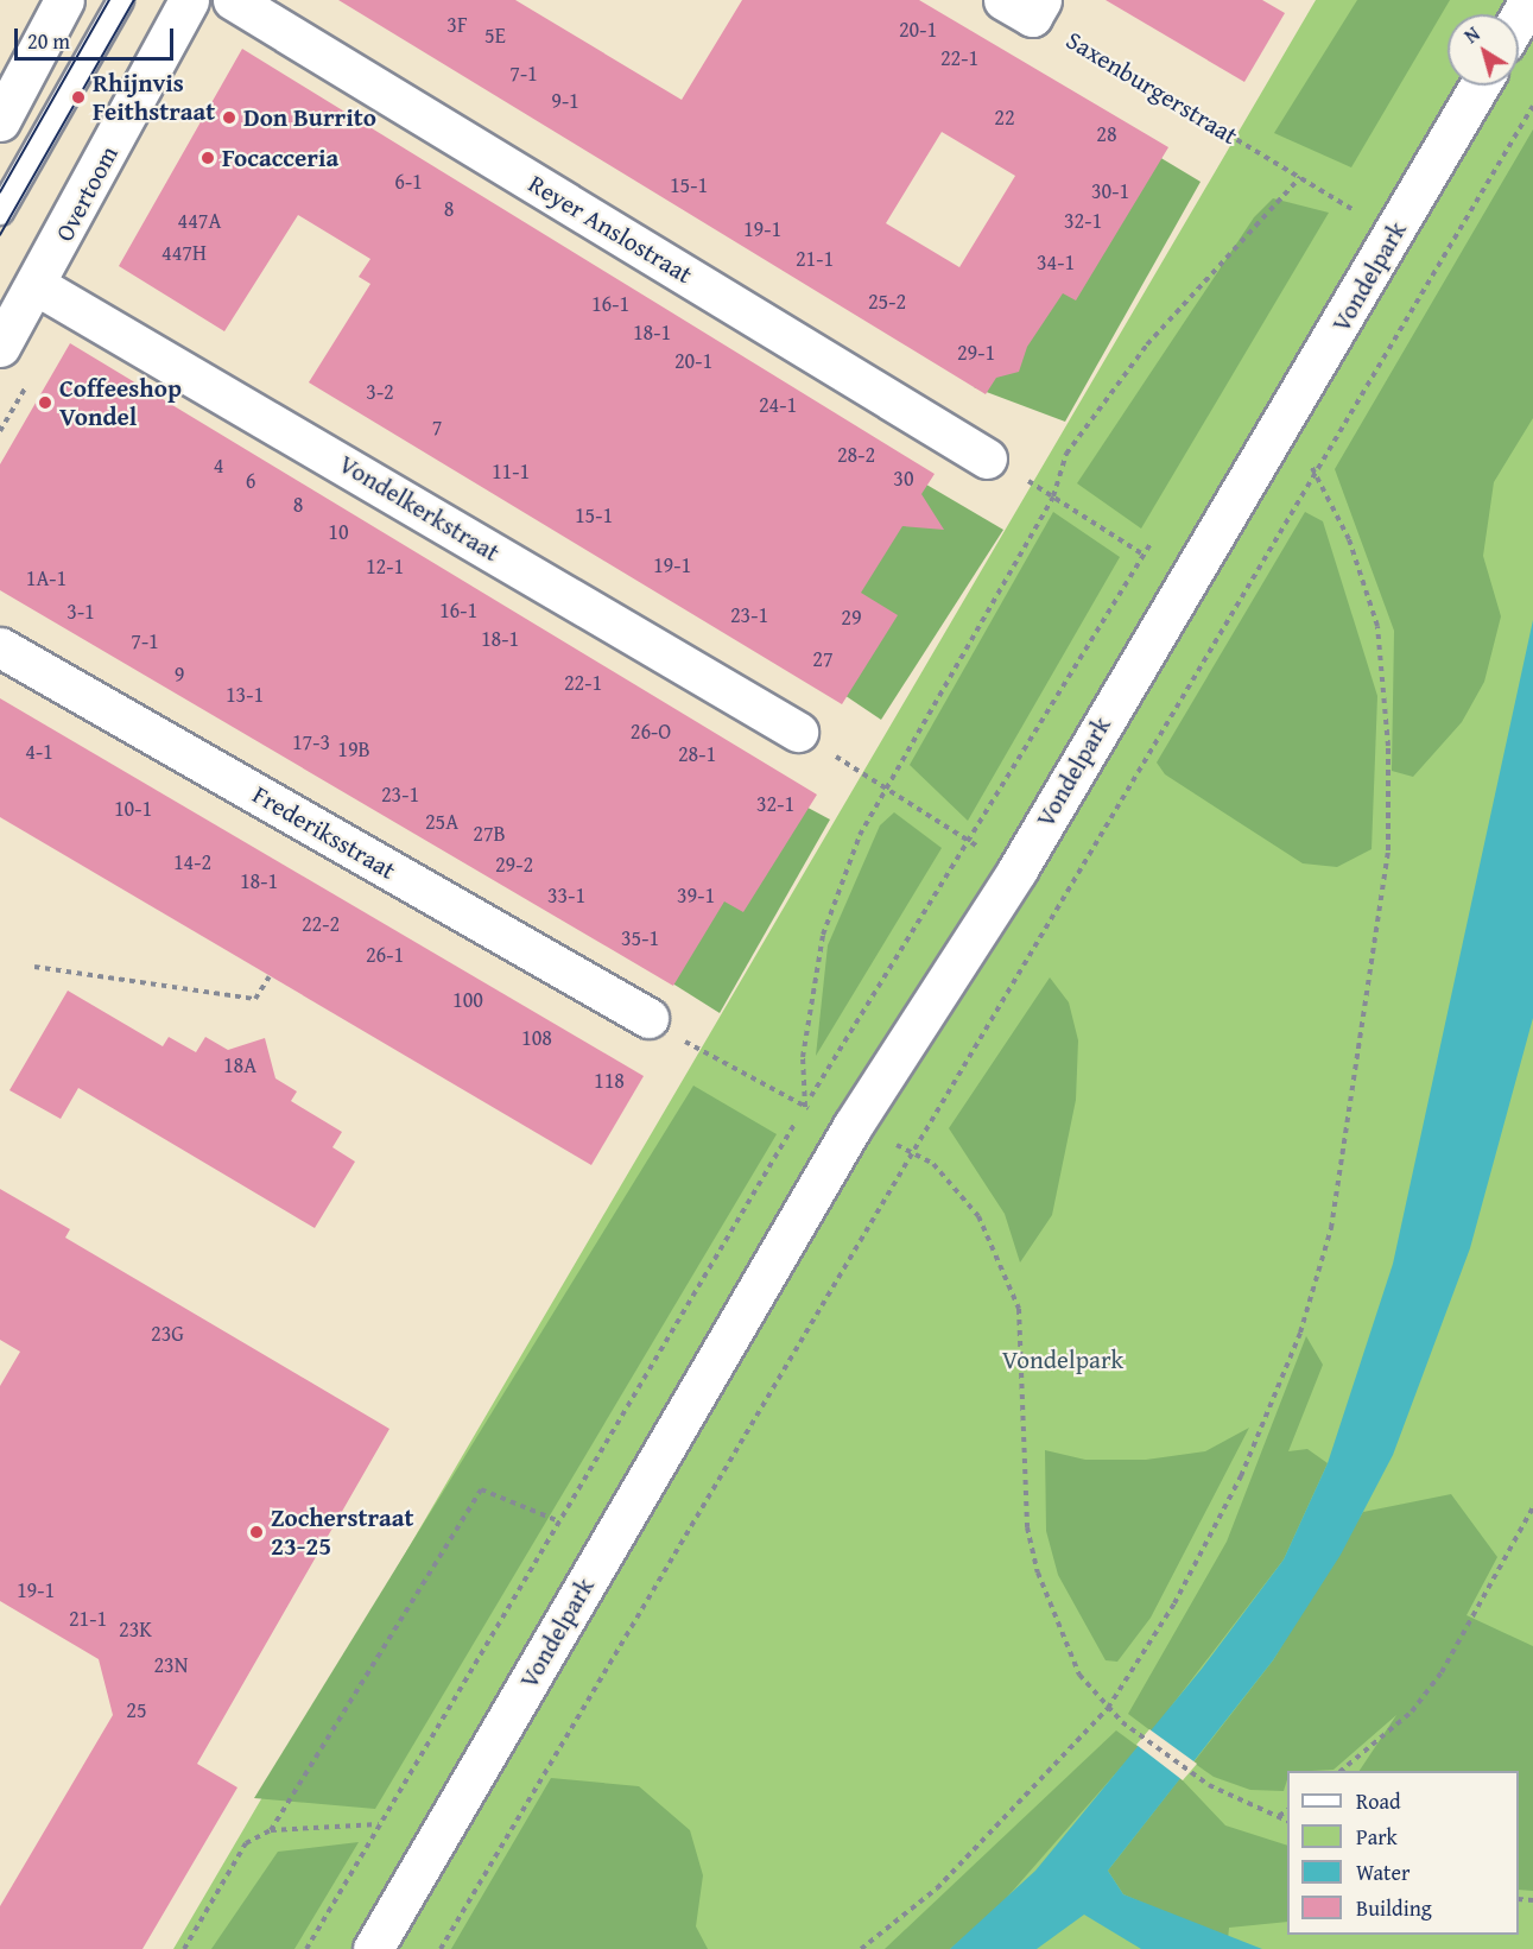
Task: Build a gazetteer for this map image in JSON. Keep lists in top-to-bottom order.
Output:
{
  "streets": {
    "street": [
      "Overtoom",
      "Reyer Anslostraat",
      "Vondelpark",
      "Vondelkerkstraat",
      "Frederiksstraat"
    ],
    "path": ["Saxenburgerstraat"]
  },
  "crossings": [
    ["Overtoom", "Vondelkerkstraat"]
  ],
  "parks": ["Vondelpark"],
  "places": [
    "Rhijnvis Feithstraat",
    "Don Burrito",
    "Focacceria",
    "Coffeeshop Vondel",
    "Zocherstraat 23-25"
  ],
  "house_numbers": [
    "3F",
    "20-1",
    "5E",
    "22-1",
    "7-1",
    "9-1",
    "22",
    "28",
    "6-1",
    "15-1",
    "30-1",
    "8",
    "447A",
    "32-1",
    "19-1",
    "447H",
    "21-1",
    "34-1",
    "25-2",
    "16-1",
    "18-1",
    "29-1",
    "20-1",
    "3-2",
    "24-1",
    "7",
    "28-2",
    "4",
    "11-1",
    "30",
    "6",
    "8",
    "15-1",
    "10",
    "19-1",
    "12-1",
    "1A-1",
    "16-1",
    "3-1",
    "23-1",
    "29",
    "18-1",
    "7-1",
    "27",
    "9",
    "22-1",
    "13-1",
    "26-O",
    "17-3",
    "19B",
    "4-1",
    "28-1",
    "23-1",
    "32-1",
    "10-1",
    "25A",
    "27B",
    "14-2",
    "29-2",
    "18-1",
    "33-1",
    "39-1",
    "22-2",
    "35-1",
    "26-1",
    "100",
    "108",
    "18A",
    "118",
    "23G",
    "19-1",
    "21-1",
    "23K",
    "23N",
    "25"
  ],
  "legend": [
    "Road",
    "Park",
    "Water",
    "Building"
  ],
  "scale_bar": "20 m",
  "north": "top left"
}
